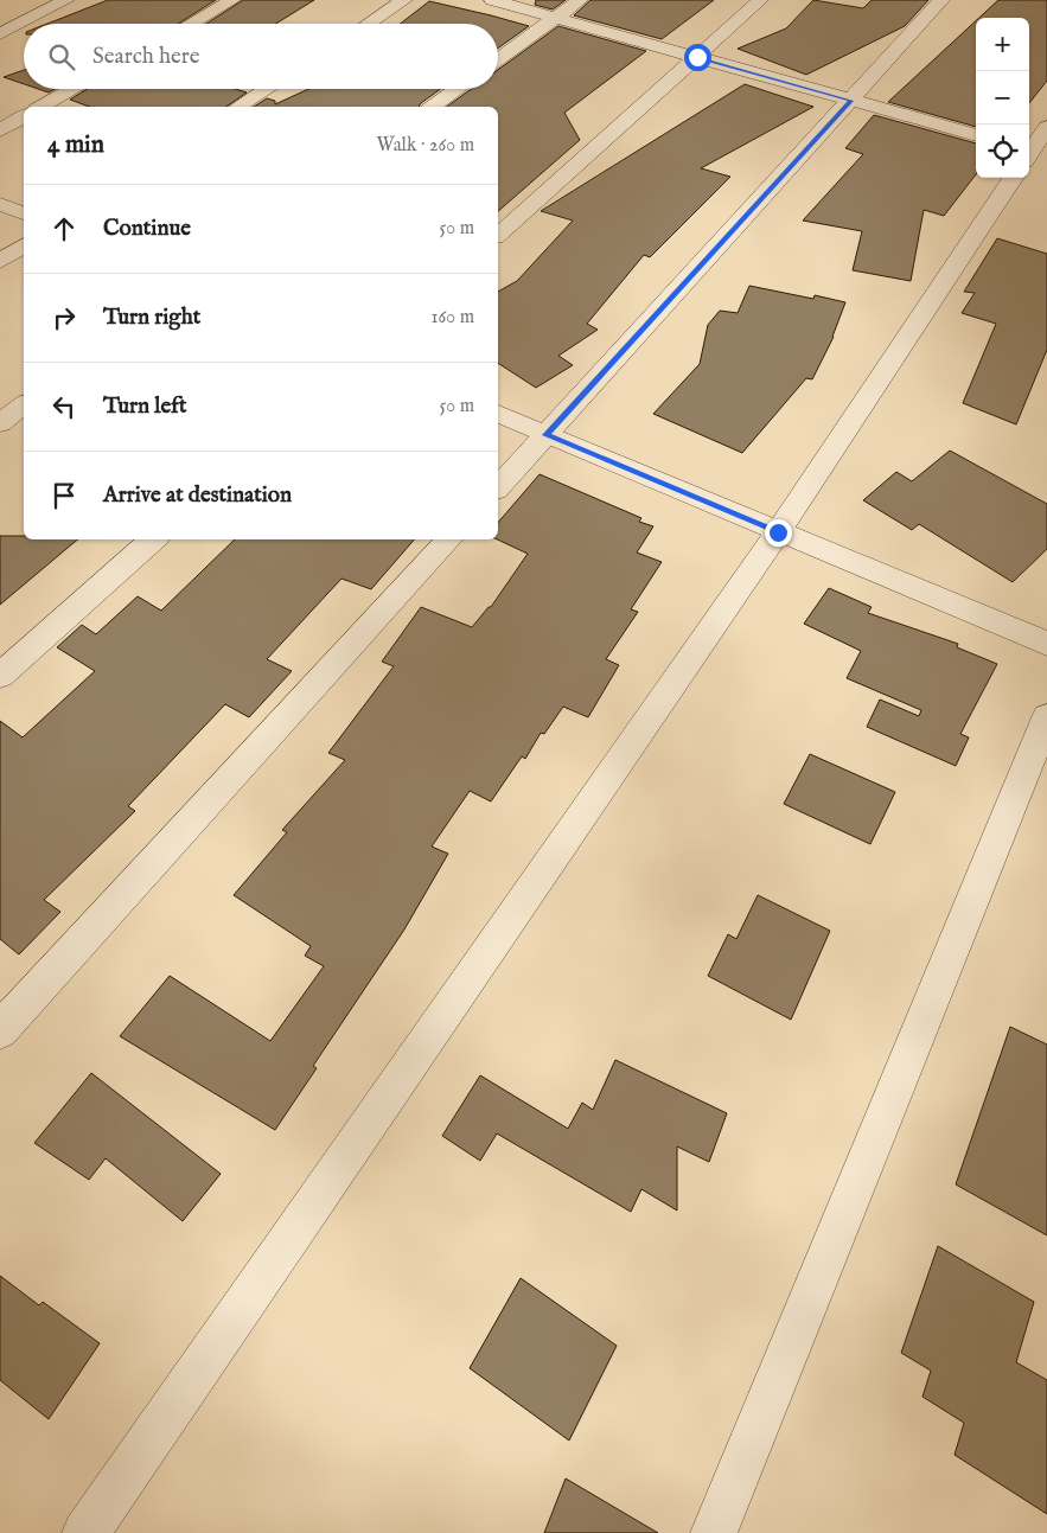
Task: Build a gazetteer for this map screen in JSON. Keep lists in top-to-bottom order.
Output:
{
  "page": {
    "map_buttons": ["+", "−"],
    "search": "Search here",
    "heading": ["4 min", "Walk · 260 m"],
    "list": [
      ["Continue", "50 m"],
      ["Turn right", "160 m"],
      ["Turn left", "50 m"],
      "Arrive at destination"
    ]
  }
}
